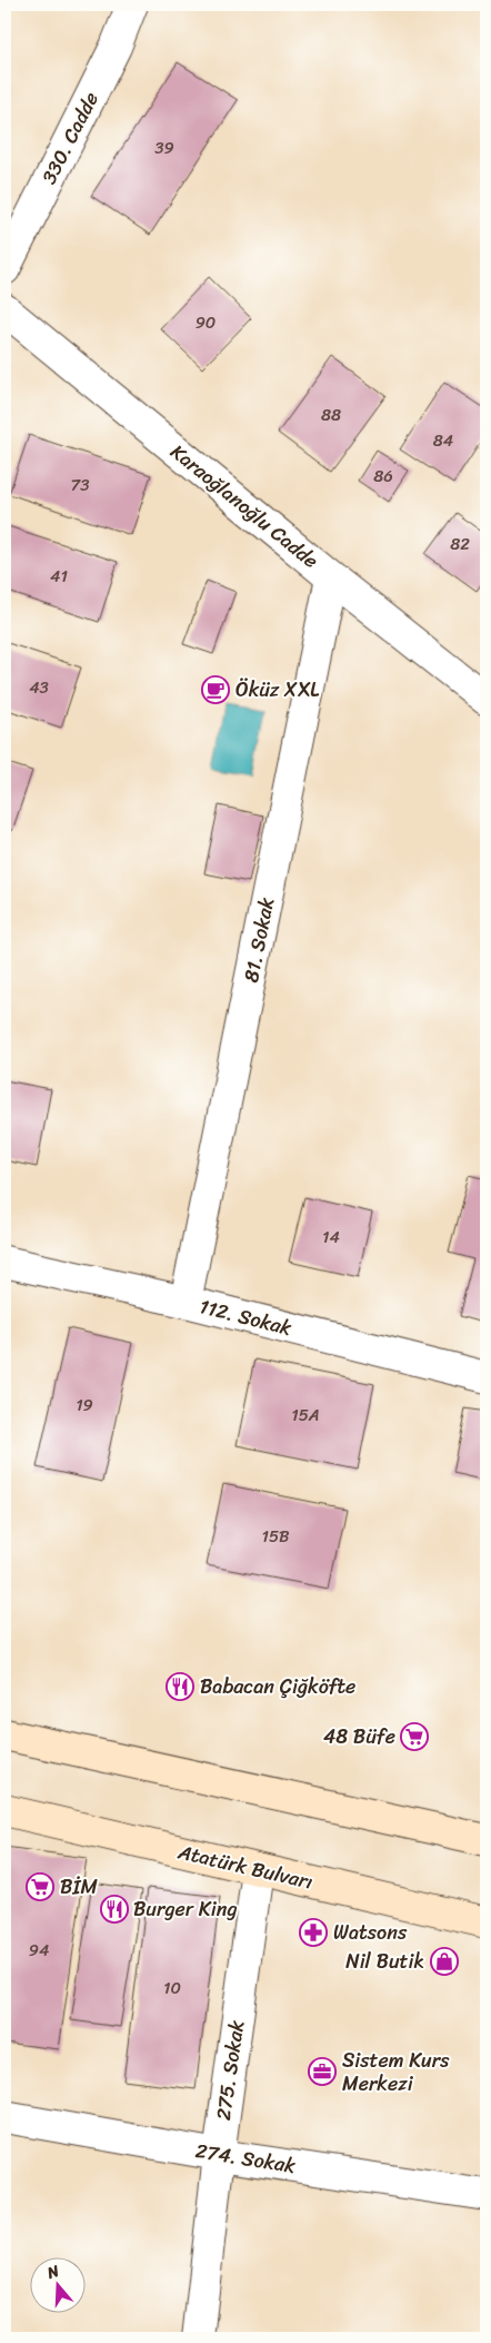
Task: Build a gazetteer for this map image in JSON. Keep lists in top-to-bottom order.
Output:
{
  "streets": {
    "main road": ["Atatürk Bulvarı"],
    "street": [
      "330. Cadde",
      "Karaoğlanoğlu Cadde",
      "81. Sokak",
      "112. Sokak",
      "275. Sokak",
      "274. Sokak"
    ]
  },
  "crossings": [
    ["Karaoğlanoğlu Cadde", "81. Sokak"],
    ["81. Sokak", "112. Sokak"],
    ["Atatürk Bulvarı", "275. Sokak"],
    ["275. Sokak", "274. Sokak"]
  ],
  "places": {
    "cafe": ["Öküz XXL"],
    "restaurant": ["Babacan Çiğköfte", "Burger King"],
    "supermarket": ["48 Büfe", "BİM"],
    "pharmacy": ["Watsons"],
    "shop": ["Nil Butik"],
    "office": ["Sistem Kurs Merkezi"]
  },
  "house_numbers": [
    "39",
    "90",
    "88",
    "84",
    "86",
    "73",
    "82",
    "41",
    "43",
    "14",
    "19",
    "15A",
    "15B",
    "94",
    "10"
  ],
  "north": "top"
}
